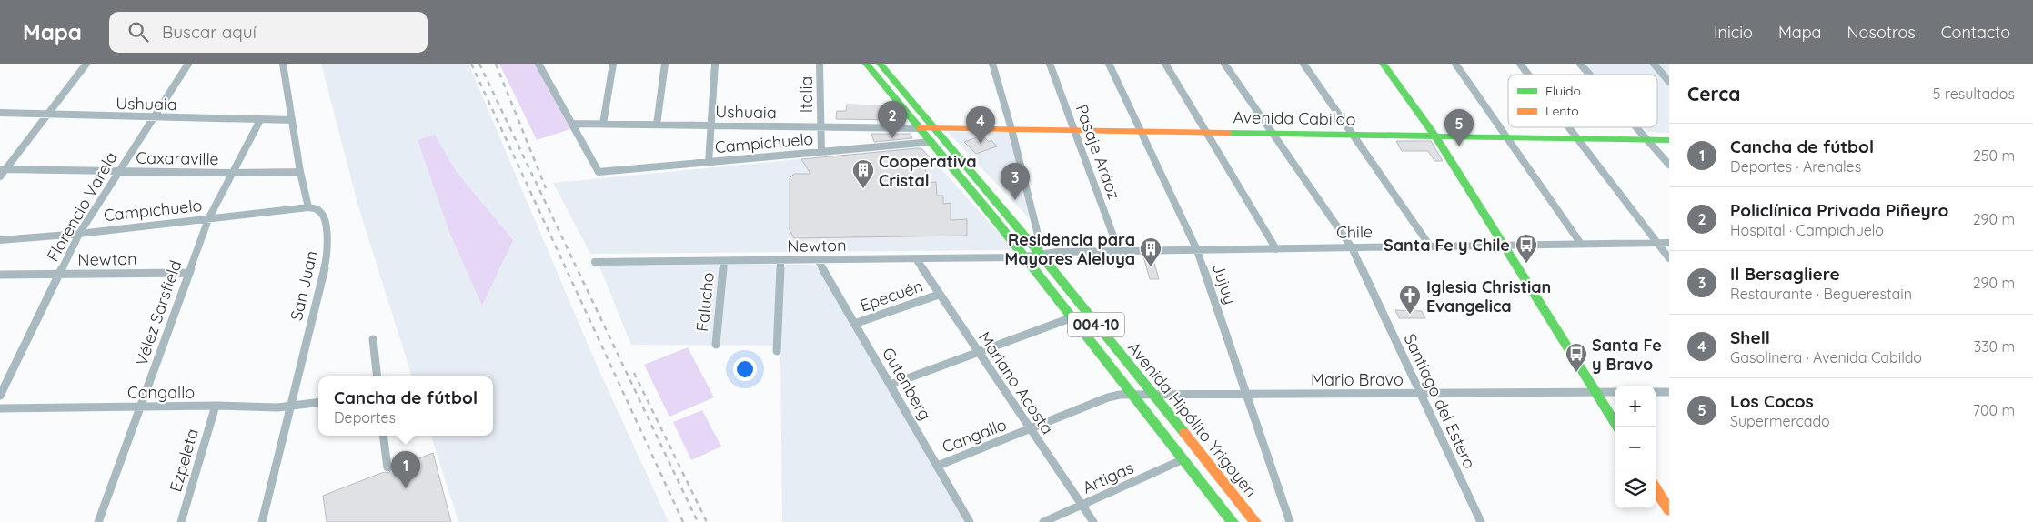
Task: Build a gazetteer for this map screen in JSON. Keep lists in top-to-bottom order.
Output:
{
  "streets": {
    "street": [
      "Italia",
      "Ushuaia",
      "Avenida Cabildo",
      "Campichuelo",
      "Pasaje Aráoz",
      "Caxaraville",
      "Florencio Varela",
      "Chile",
      "Newton",
      "Jujuy",
      "San Juan",
      "Epecuén",
      "Falucho",
      "Vélez Sarsfield",
      "004-10",
      "Mario Bravo",
      "Mariano Acosta",
      "Gutenberg",
      "Cangallo",
      "Santiago del Estero",
      "Avenida Hipólito Yrigoyen",
      "Ezpeleta",
      "Artigas"
    ]
  },
  "crossings": [
    ["Italia", "Ushuaia"],
    ["Italia", "Campichuelo"],
    ["Ushuaia", "Avenida Cabildo"],
    ["Ushuaia", "Campichuelo"],
    ["Ushuaia", "Florencio Varela"],
    ["Ushuaia", "Vélez Sarsfield"],
    ["Ushuaia", "Avenida Hipólito Yrigoyen"],
    ["Avenida Cabildo", "Pasaje Aráoz"],
    ["Avenida Cabildo", "Jujuy"],
    ["Avenida Cabildo", "Santiago del Estero"],
    ["Avenida Cabildo", "Avenida Hipólito Yrigoyen"],
    ["Campichuelo", "Florencio Varela"],
    ["Campichuelo", "San Juan"],
    ["Campichuelo", "Vélez Sarsfield"],
    ["Campichuelo", "Avenida Hipólito Yrigoyen"],
    ["Pasaje Aráoz", "Chile"],
    ["Caxaraville", "Florencio Varela"],
    ["Caxaraville", "Vélez Sarsfield"],
    ["Florencio Varela", "Newton"],
    ["Chile", "Newton"],
    ["Chile", "Jujuy"],
    ["Chile", "Santiago del Estero"],
    ["Chile", "Avenida Hipólito Yrigoyen"],
    ["Newton", "Falucho"],
    ["Newton", "Vélez Sarsfield"],
    ["Newton", "Mariano Acosta"],
    ["Newton", "Gutenberg"],
    ["Newton", "Avenida Hipólito Yrigoyen"],
    ["Jujuy", "Mario Bravo"],
    ["San Juan", "Cangallo"],
    ["Epecuén", "Mariano Acosta"],
    ["Epecuén", "Gutenberg"],
    ["Vélez Sarsfield", "Cangallo"],
    ["Mario Bravo", "Cangallo"],
    ["Mario Bravo", "Santiago del Estero"],
    ["Mario Bravo", "Avenida Hipólito Yrigoyen"],
    ["Mariano Acosta", "Cangallo"],
    ["Mariano Acosta", "Artigas"],
    ["Gutenberg", "Cangallo"],
    ["Cangallo", "Avenida Hipólito Yrigoyen"],
    ["Cangallo", "Ezpeleta"],
    ["Avenida Hipólito Yrigoyen", "Artigas"]
  ],
  "places": {
    "building": ["Cooperativa Cristal", "Residencia para Mayores Aleluya"],
    "bus stop": ["Santa Fe y Chile", "Santa Fe y Bravo"],
    "church": ["Iglesia Christian Evangelica"]
  },
  "legend": ["Fluido", "Lento"],
  "page": {
    "header": "Mapa",
    "search": "Buscar aquí",
    "nav": [
      "Inicio",
      "Mapa",
      "Nosotros",
      "Contacto"
    ],
    "heading": ["Cerca", "5 resultados"],
    "pins": [
      "2",
      "4",
      "5",
      "3",
      "1"
    ],
    "list": [
      {
        "mark": "1",
        "name": "Cancha de fútbol",
        "note": "Deportes · Arenales",
        "value": "250 m"
      },
      {
        "mark": "2",
        "name": "Policlínica Privada Piñeyro",
        "note": "Hospital · Campichuelo",
        "value": "290 m"
      },
      {
        "mark": "3",
        "name": "Il Bersagliere",
        "note": "Restaurante · Beguerestain",
        "value": "290 m"
      },
      {
        "mark": "4",
        "name": "Shell",
        "note": "Gasolinera · Avenida Cabildo",
        "value": "330 m"
      },
      {
        "mark": "5",
        "name": "Los Cocos",
        "note": "Supermercado",
        "value": "700 m"
      }
    ],
    "popup": ["Cancha de fútbol", "Deportes"],
    "map_buttons": ["+", "−"]
  }
}
